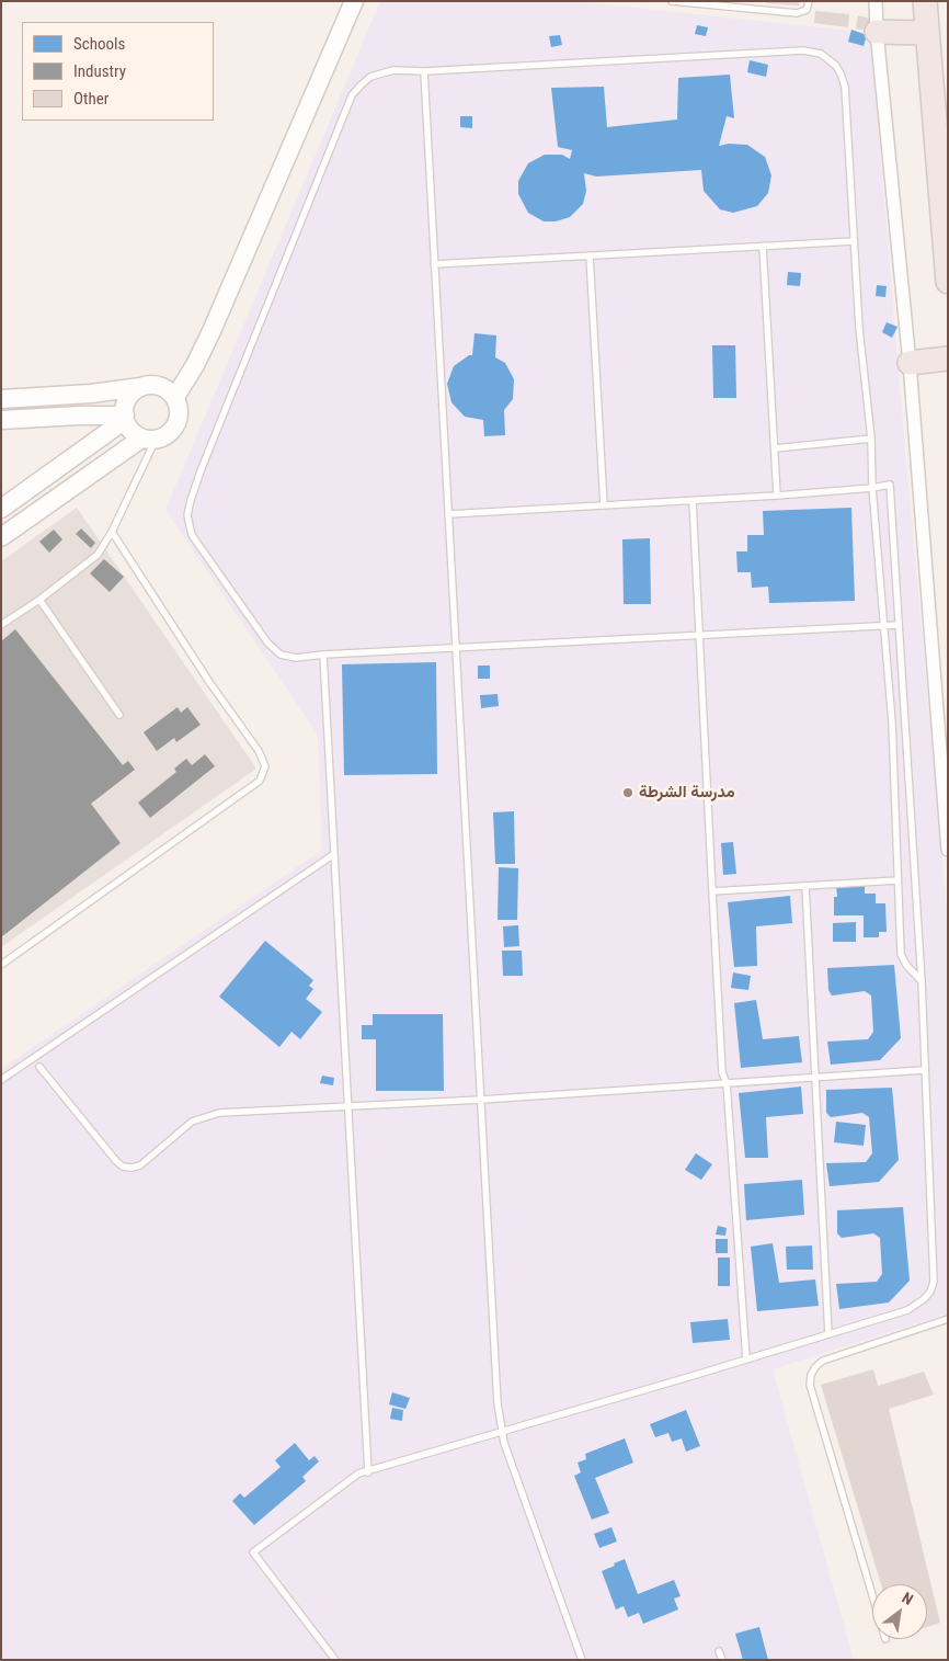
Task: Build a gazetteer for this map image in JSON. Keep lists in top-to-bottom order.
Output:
{
  "places": ["مدرسة الشرطة"],
  "legend": ["Schools", "Industry", "Other"],
  "north": "top right"
}
